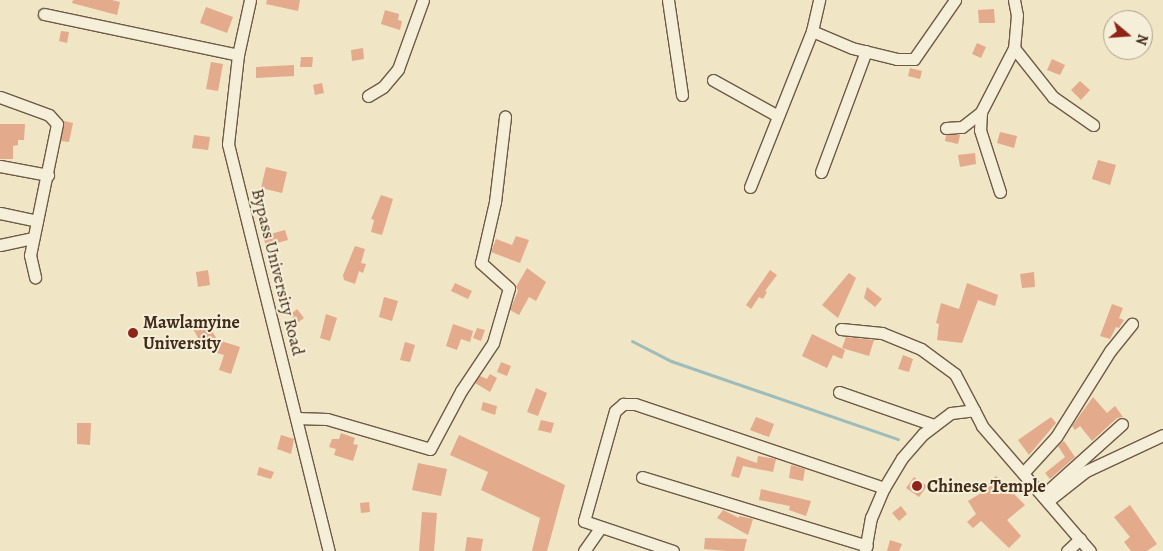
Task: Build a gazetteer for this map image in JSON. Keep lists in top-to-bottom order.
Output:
{
  "streets": {
    "street": ["Bypass University Road"]
  },
  "places": ["Mawlamyine University", "Chinese Temple"],
  "north": "right"
}
